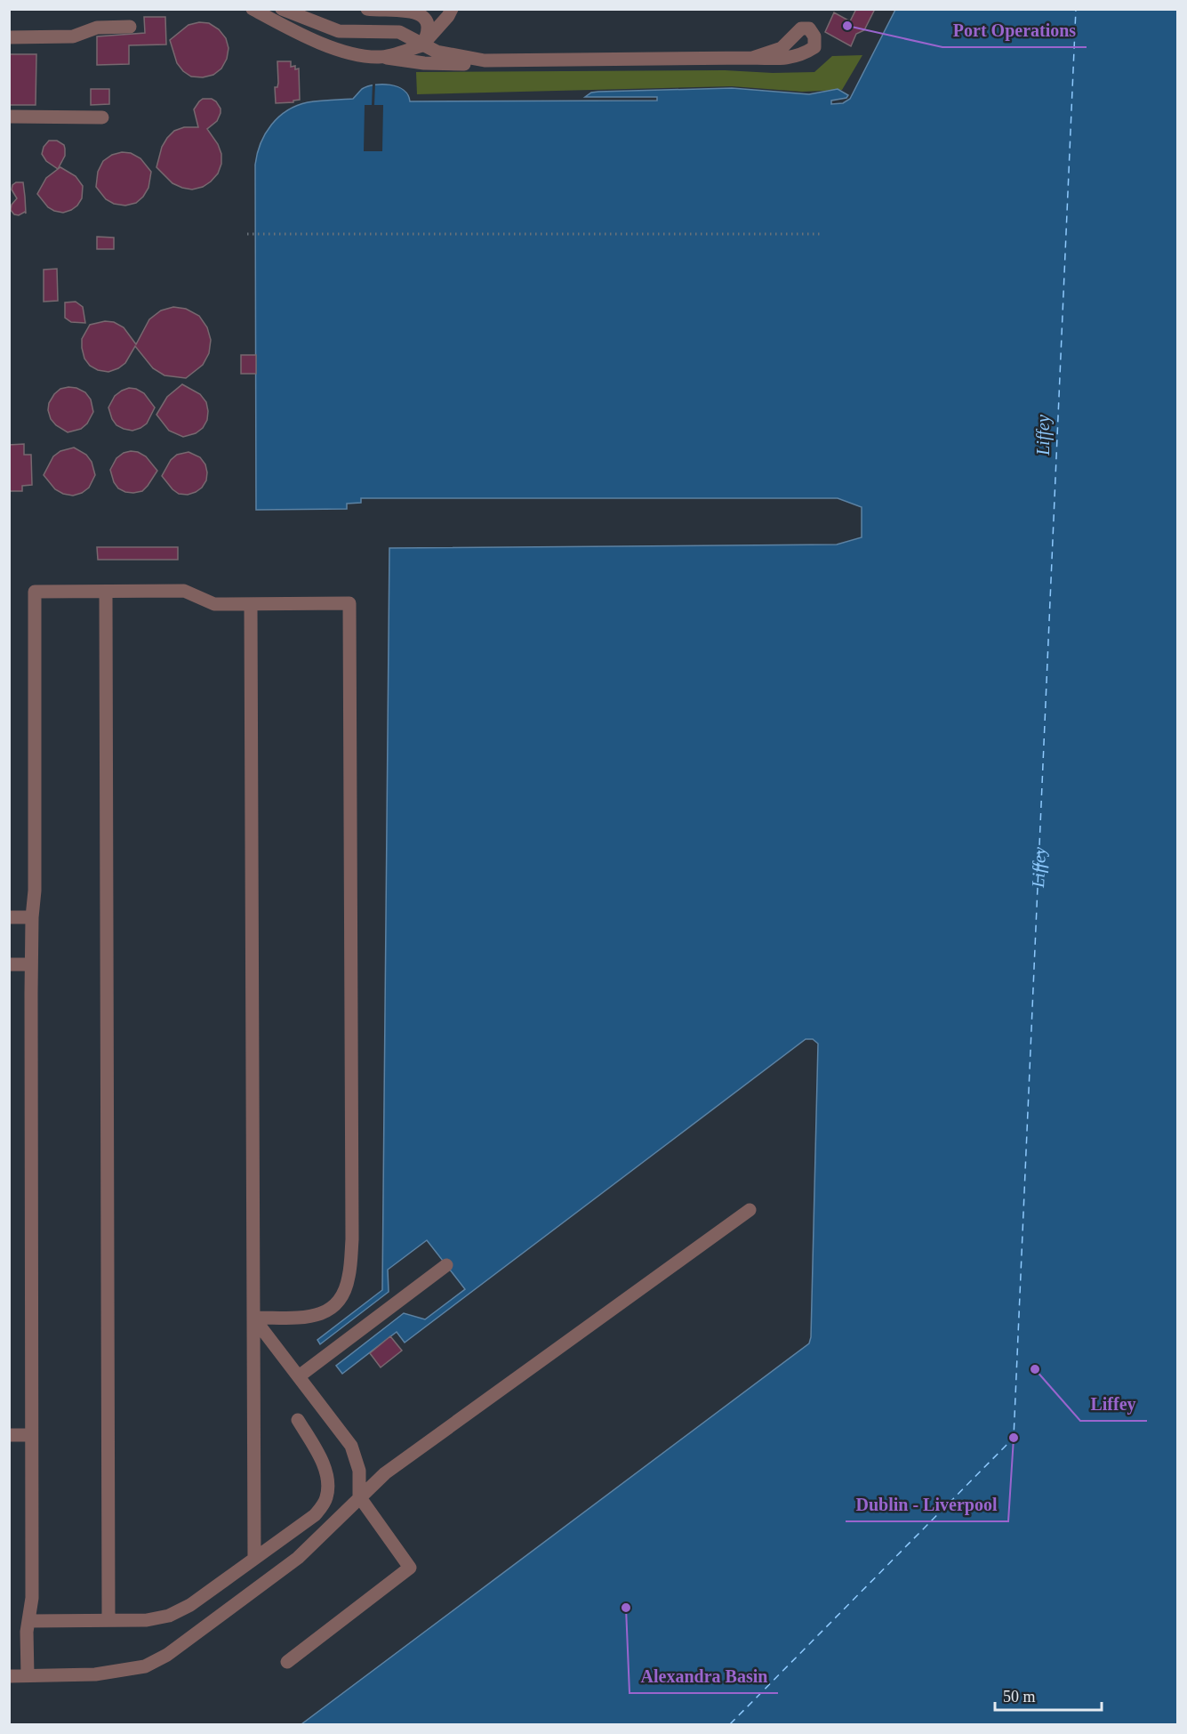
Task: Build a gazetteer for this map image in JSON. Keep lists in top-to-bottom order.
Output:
{
  "water": ["Liffey"],
  "places": [
    "Port Operations",
    "Liffey",
    "Dublin - Liverpool",
    "Alexandra Basin"
  ],
  "scale_bar": "50 m"
}
